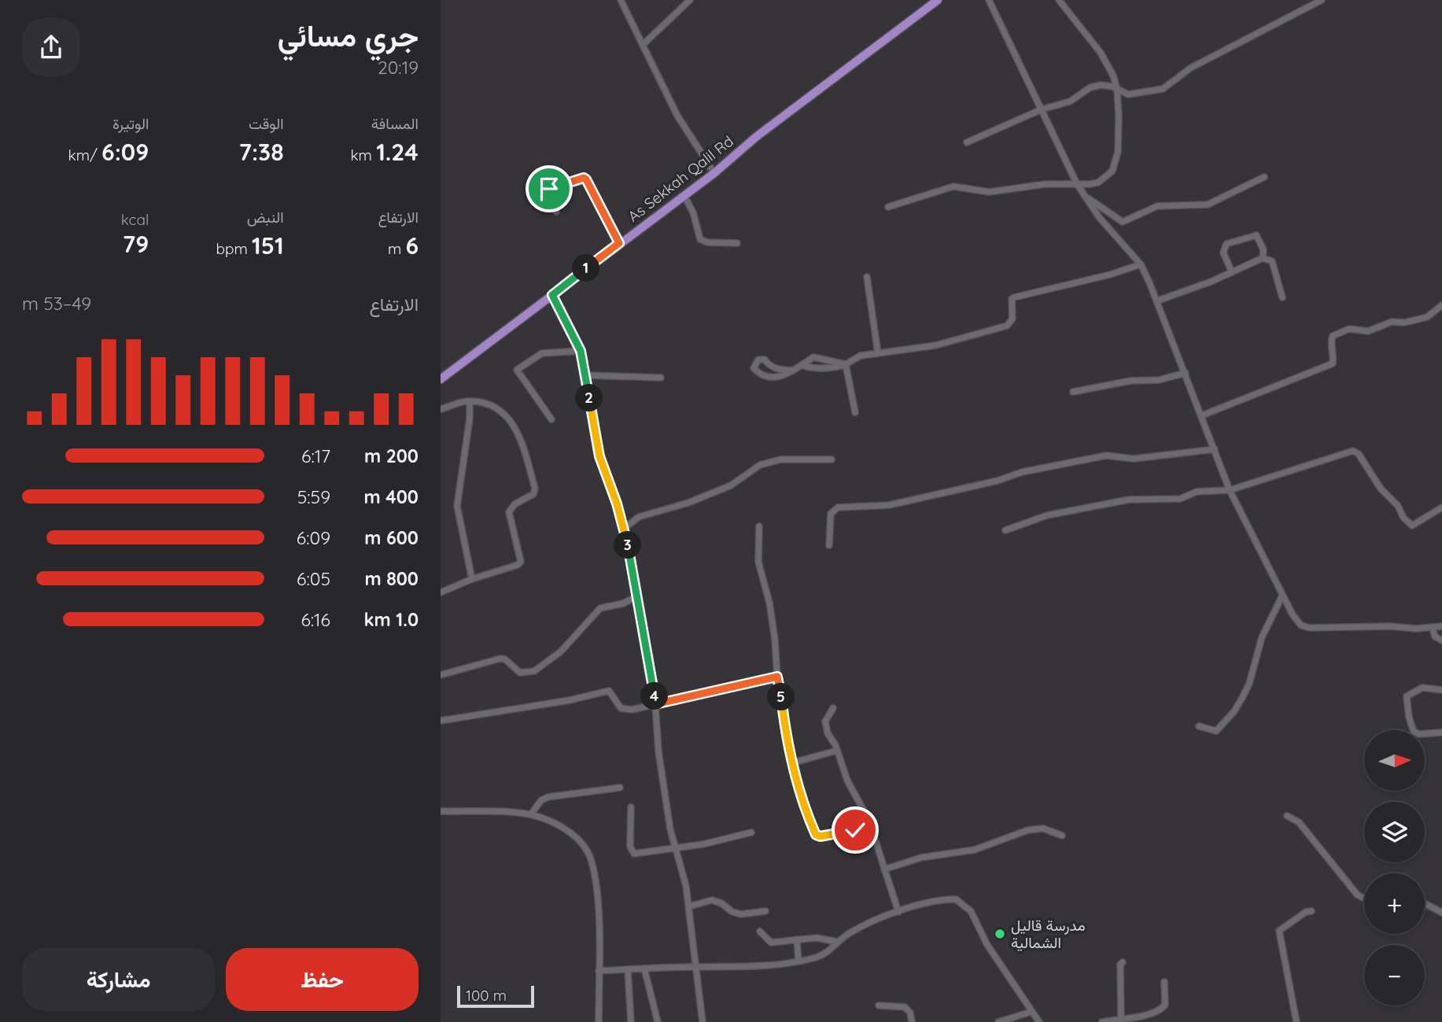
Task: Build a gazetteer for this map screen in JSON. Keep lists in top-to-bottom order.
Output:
{
  "streets": {
    "main road": ["As Sekkah Qalil Rd"]
  },
  "places": ["مدرسة قاليل الشمالية"],
  "scale_bar": "100 m",
  "north": "right",
  "page": {
    "heading": ["جري مسائي", "20:19"],
    "stats": [
      ["المسافة", "1.24 km"],
      ["الوقت", "7:38"],
      ["الوتيرة", "6:09 /km"],
      ["الارتفاع", "6 m"],
      ["النبض", "151 bpm"],
      ["kcal", "79"]
    ],
    "pins": [
      "1",
      "2",
      "3",
      "4",
      "5"
    ],
    "chart": ["الارتفاع", "49–53 m"],
    "list": [
      {
        "name": "200 m",
        "note": "6:17"
      },
      {
        "name": "400 m",
        "note": "5:59"
      },
      {
        "name": "600 m",
        "note": "6:09"
      },
      {
        "name": "800 m",
        "note": "6:05"
      },
      {
        "name": "1.0 km",
        "note": "6:16"
      }
    ],
    "map_buttons": ["+", "−"],
    "buttons": ["حفظ", "مشاركة"],
    "scale": "100 m"
  }
}
